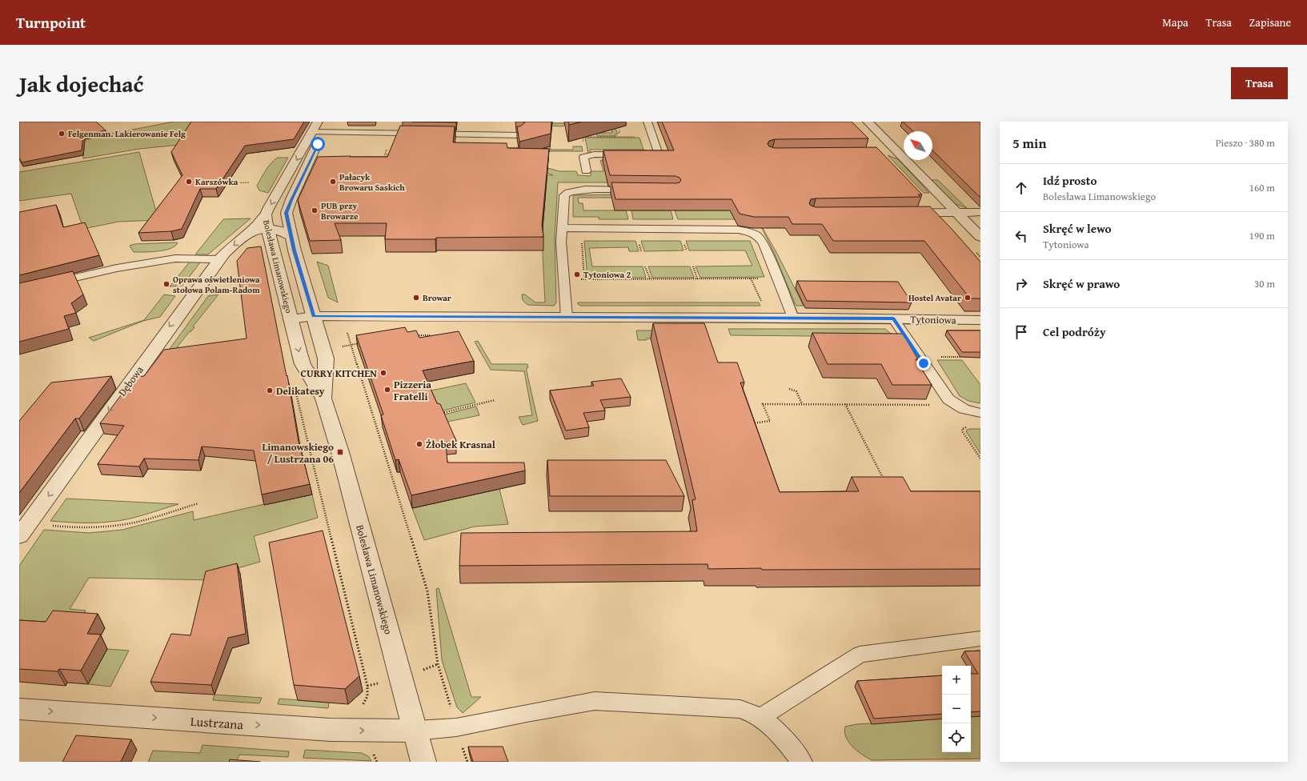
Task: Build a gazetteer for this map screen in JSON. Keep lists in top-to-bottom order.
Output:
{
  "streets": {
    "street": [
      "Bolesława Limanowskiego",
      "Tytoniowa",
      "Dębowa",
      "Lustrzana"
    ]
  },
  "crossings": [
    ["Bolesława Limanowskiego", "Tytoniowa"],
    ["Bolesława Limanowskiego", "Dębowa"],
    ["Bolesława Limanowskiego", "Lustrzana"]
  ],
  "one_way": ["Dębowa", "Lustrzana"],
  "places": {
    "other": [
      "Felgenman. Lakierowanie Felg",
      "Karszówka",
      "Pałacyk Browaru Saskich",
      "PUB przy Browarze",
      "Tytoniowa 2",
      "Oprawa oświetleniowa stołowa Polam-Radom",
      "Browar",
      "Hostel Avatar",
      "CURRY KITCHEN",
      "Pizzeria Fratelli",
      "Delikatesy",
      "Żłobek Krasnal"
    ],
    "transit": ["Limanowskiego / Lustrzana 06"]
  },
  "north": "top left",
  "page": {
    "header": "Turnpoint",
    "nav": ["Mapa", "Trasa", "Zapisane"],
    "title": "Jak dojechać",
    "buttons": "Trasa",
    "heading": ["5 min", "Pieszo · 380 m"],
    "list": [
      ["Idź prosto", "Bolesława Limanowskiego", "160 m"],
      ["Skręć w lewo", "Tytoniowa", "190 m"],
      ["Skręć w prawo", "30 m"],
      "Cel podróży"
    ],
    "map_buttons": ["+", "−"]
  }
}
